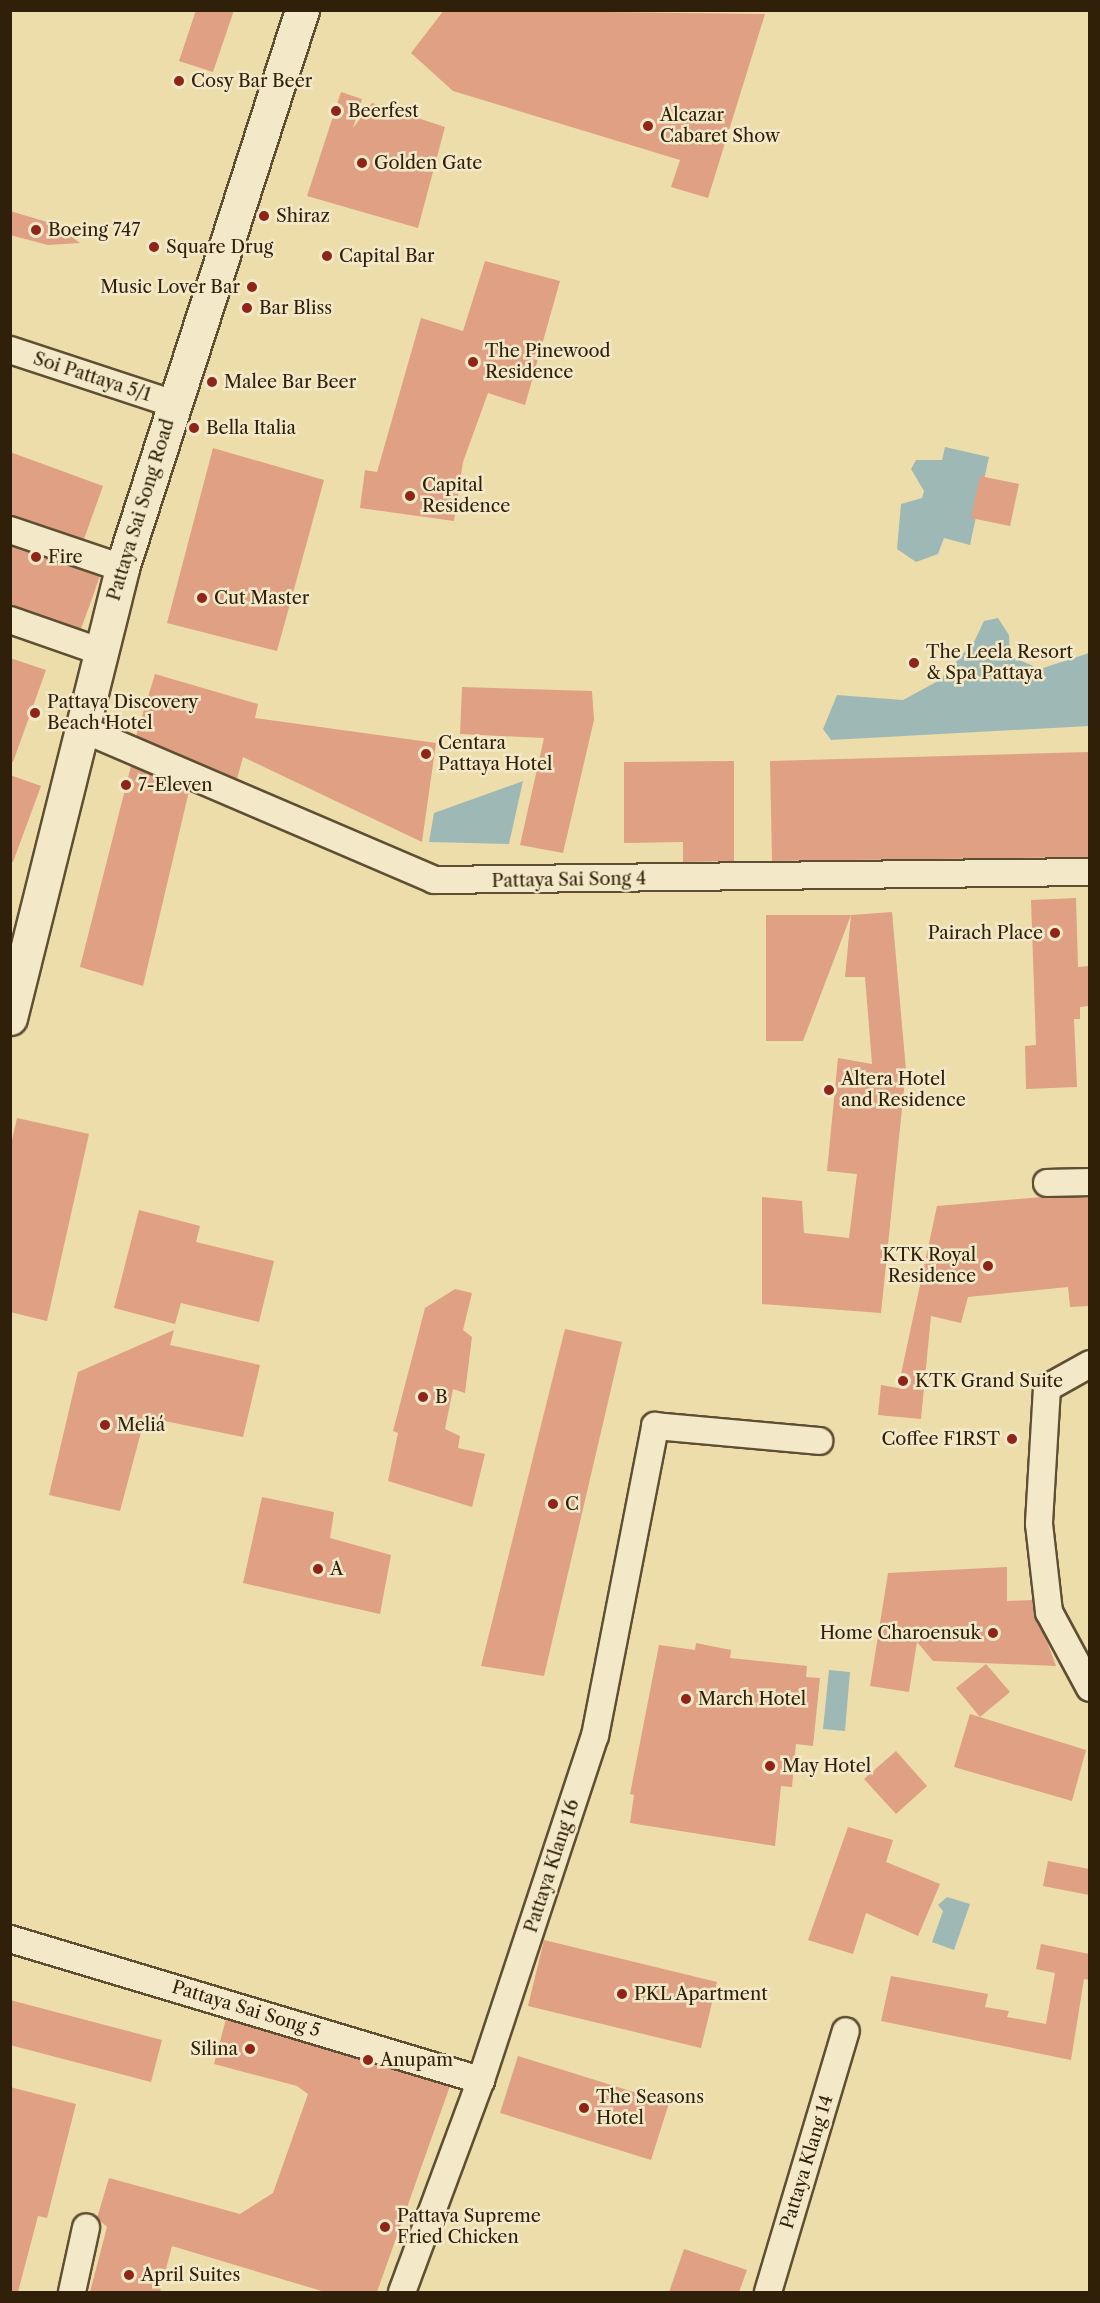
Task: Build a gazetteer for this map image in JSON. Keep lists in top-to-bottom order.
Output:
{
  "streets": {
    "main road": ["Pattaya Sai Song Road"],
    "street": [
      "Soi Pattaya 5/1",
      "Pattaya Sai Song 4",
      "Pattaya Klang 16",
      "Pattaya Sai Song 5",
      "Pattaya Klang 14"
    ]
  },
  "crossings": [
    ["Soi Pattaya 5/1", "Pattaya Sai Song Road"],
    ["Pattaya Sai Song Road", "Pattaya Sai Song 4"],
    ["Pattaya Klang 16", "Pattaya Sai Song 5"]
  ],
  "places": [
    "Cosy Bar Beer",
    "Beerfest",
    "Alcazar Cabaret Show",
    "Golden Gate",
    "Shiraz",
    "Boeing 747",
    "Square Drug",
    "Capital Bar",
    "Music Lover Bar",
    "Bar Bliss",
    "The Pinewood Residence",
    "Malee Bar Beer",
    "Bella Italia",
    "Capital Residence",
    "Fire",
    "Cut Master",
    "The Leela Resort & Spa Pattaya",
    "Pattaya Discovery Beach Hotel",
    "Centara Pattaya Hotel",
    "7-Eleven",
    "Pairach Place",
    "Altera Hotel and Residence",
    "KTK Royal Residence",
    "KTK Grand Suite",
    "B",
    "Meliá",
    "Coffee F1RST",
    "C",
    "A",
    "Home Charoensuk",
    "March Hotel",
    "May Hotel",
    "PKL Apartment",
    "Silina",
    "Anupam",
    "The Seasons Hotel",
    "Pattaya Supreme Fried Chicken",
    "April Suites"
  ]
}
